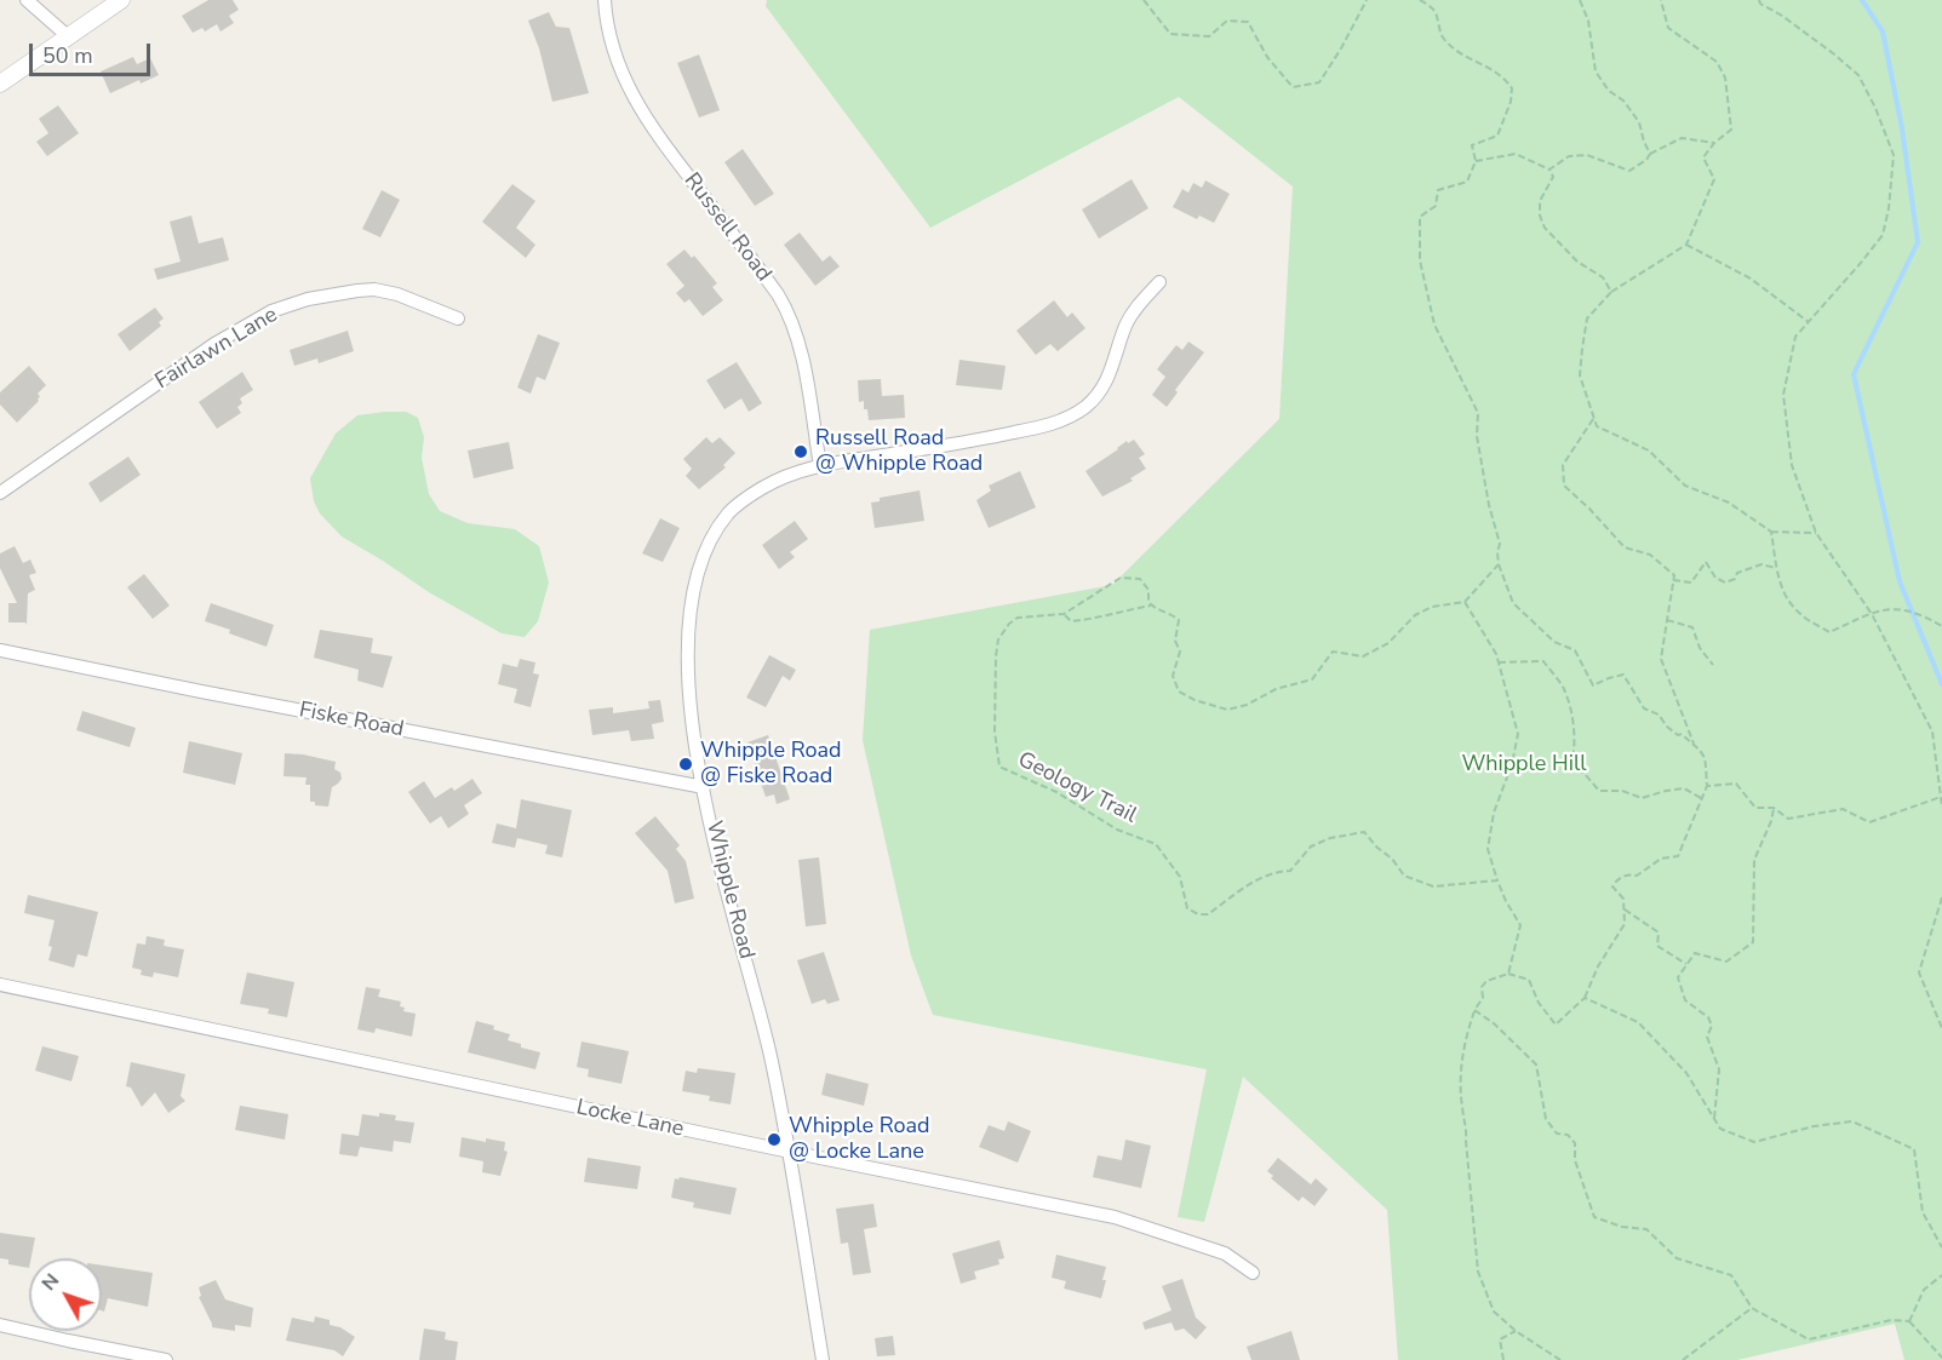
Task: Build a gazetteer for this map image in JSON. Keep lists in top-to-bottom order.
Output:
{
  "streets": {
    "street": [
      "Russell Road",
      "Fairlawn Lane",
      "Fiske Road",
      "Whipple Road",
      "Locke Lane"
    ],
    "path": ["Geology Trail"]
  },
  "crossings": [
    ["Russell Road", "Whipple Road"],
    ["Fiske Road", "Whipple Road"],
    ["Whipple Road", "Locke Lane"]
  ],
  "parks": ["Whipple Hill"],
  "places": ["Russell Road @ Whipple Road", "Whipple Road @ Fiske Road", "Whipple Road @ Locke Lane"],
  "scale_bar": "50 m",
  "north": "top left"
}
